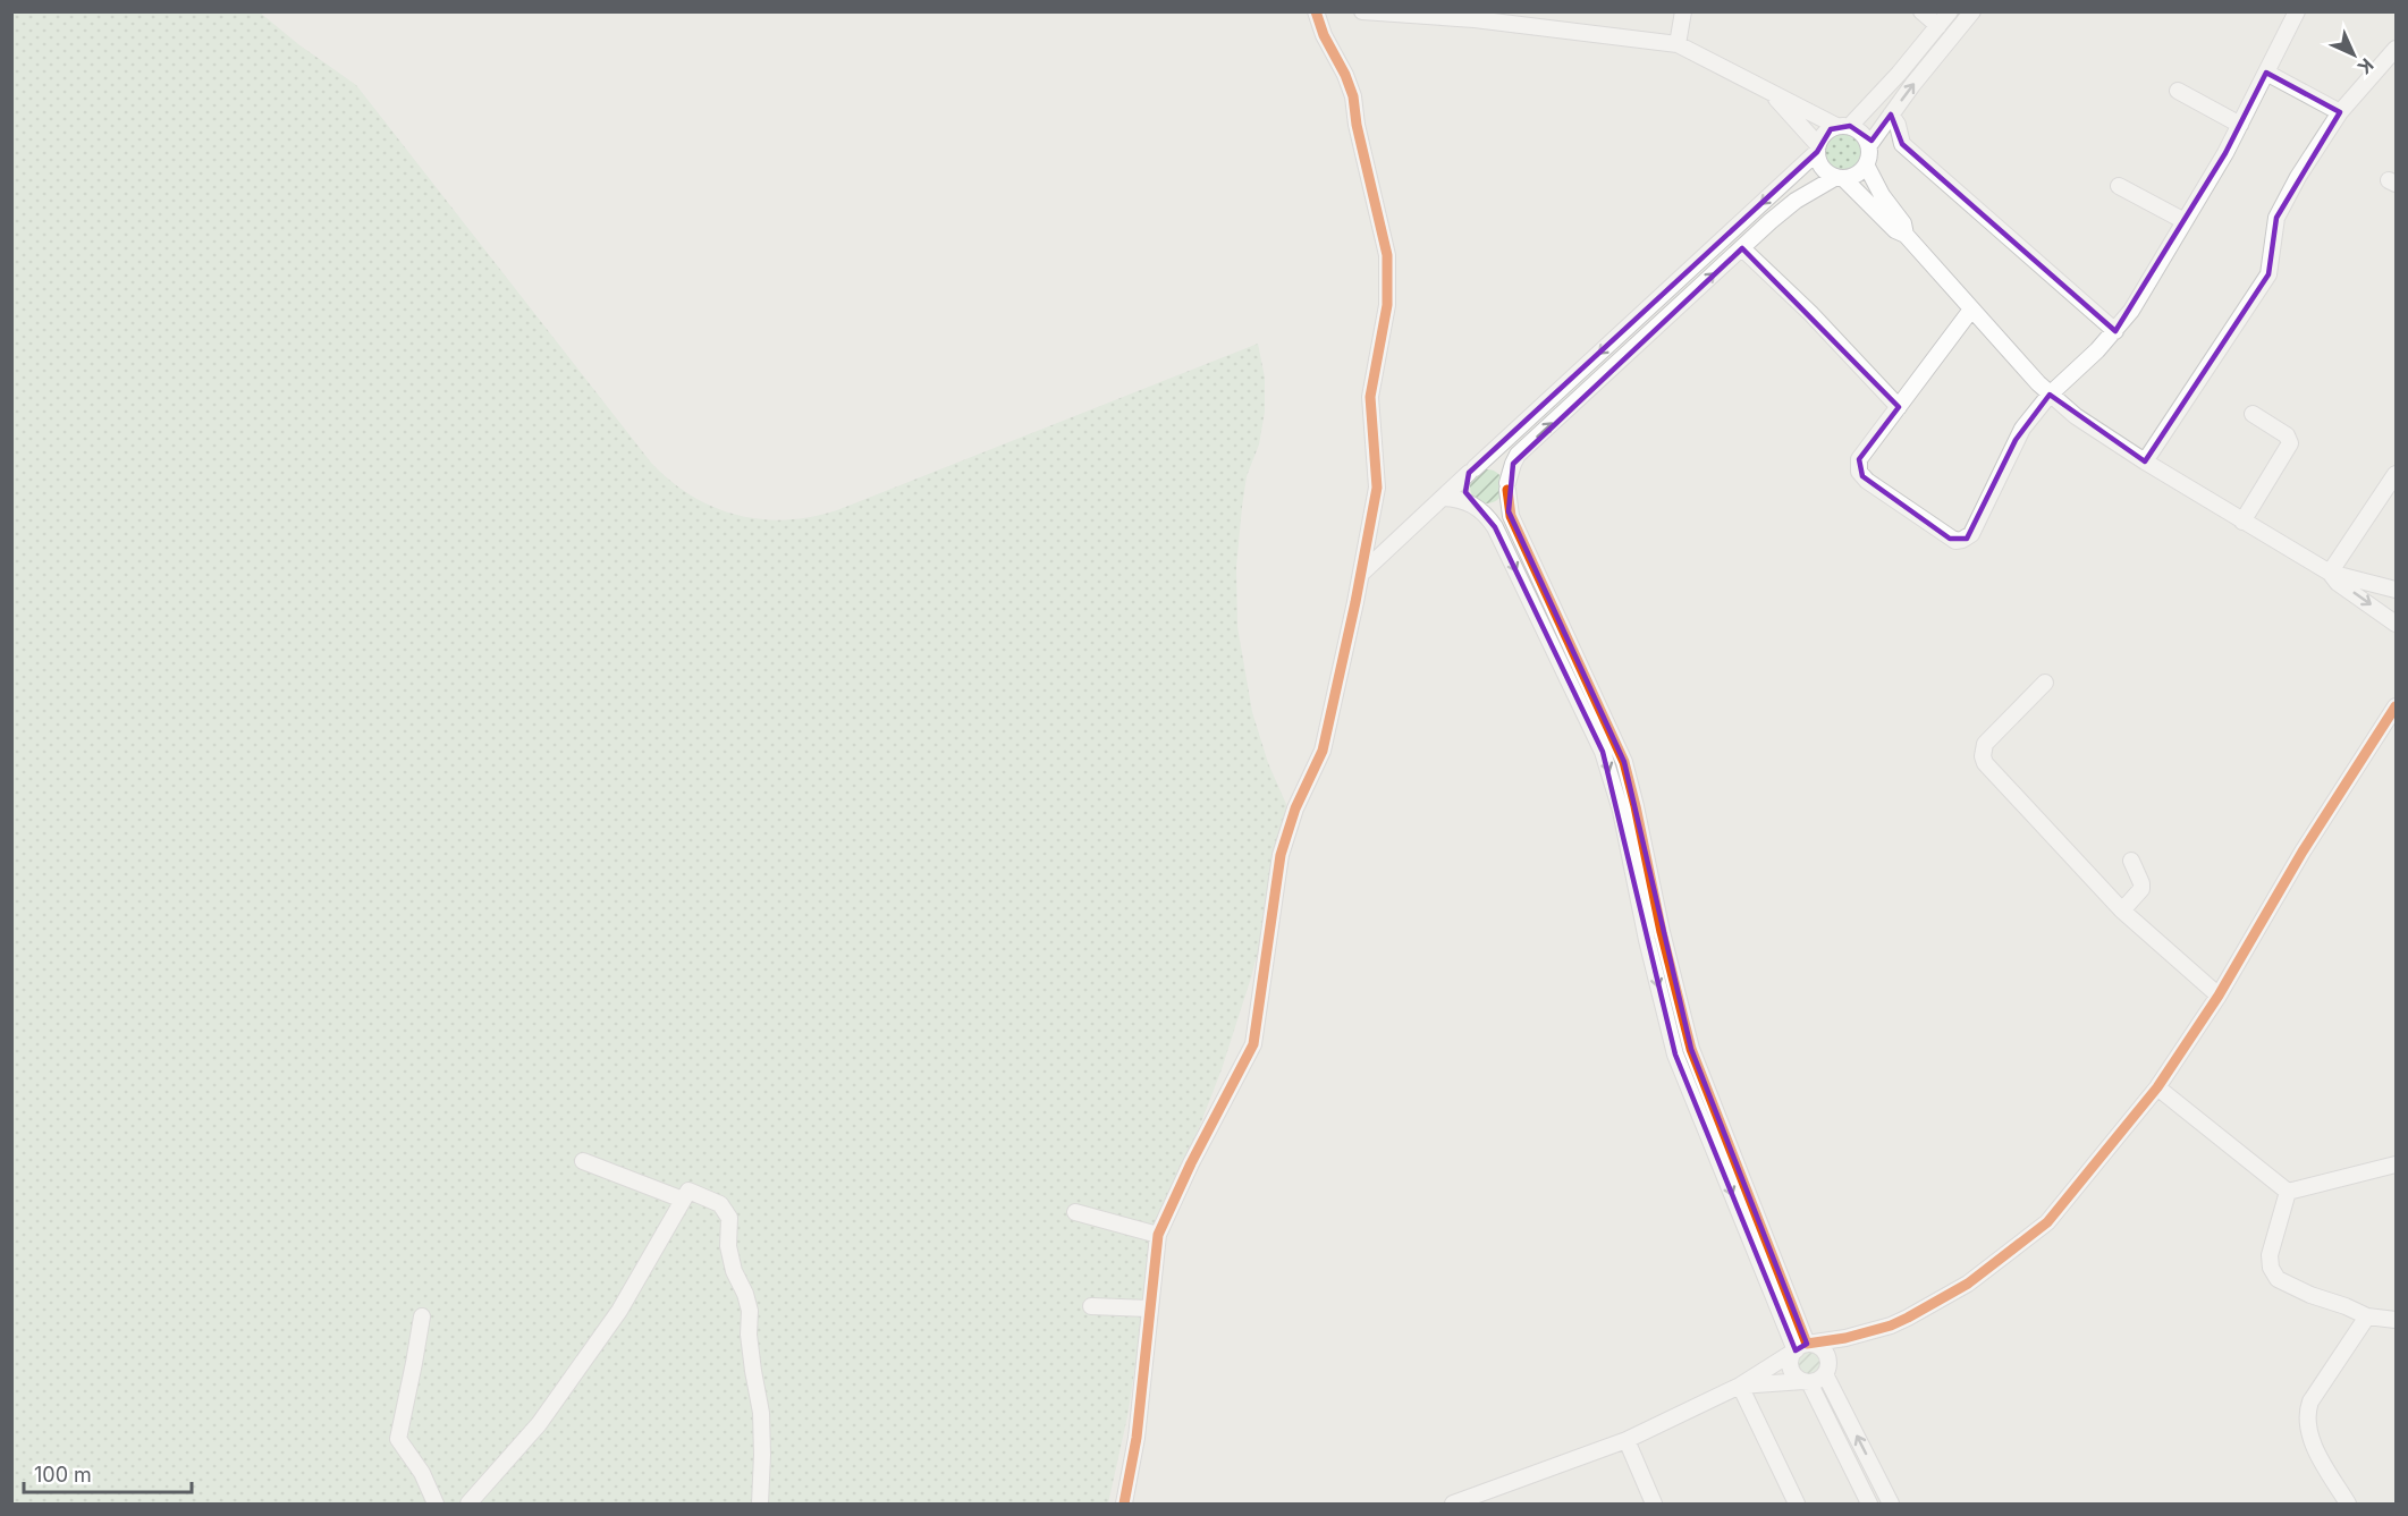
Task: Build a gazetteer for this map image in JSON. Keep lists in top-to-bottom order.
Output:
{
  "scale_bar": "100 m",
  "north": "bottom right"
}
